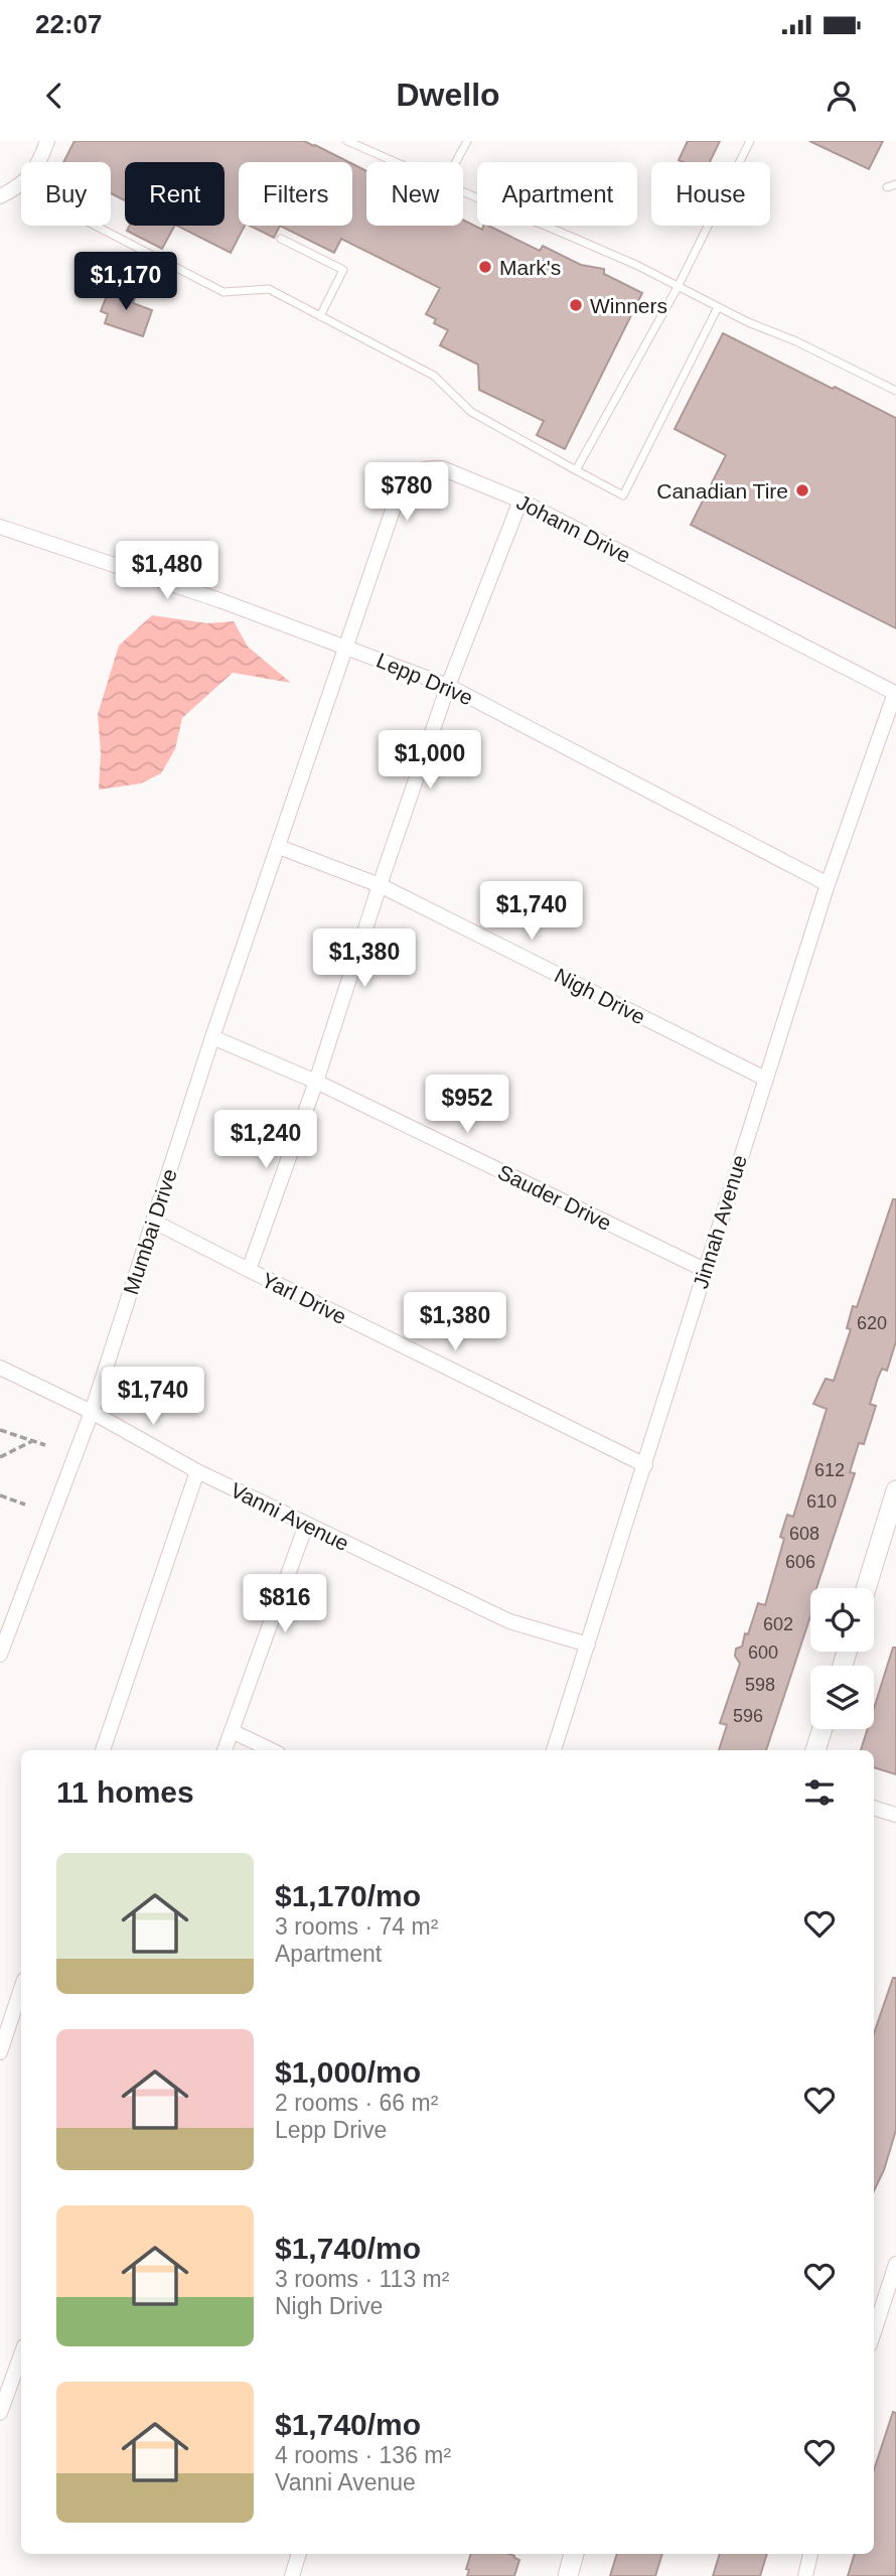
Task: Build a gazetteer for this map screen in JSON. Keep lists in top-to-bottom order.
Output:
{
  "streets": {
    "street": [
      "Johann Drive",
      "Lepp Drive",
      "Nigh Drive",
      "Sauder Drive",
      "Jinnah Avenue",
      "Mumbai Drive",
      "Yarl Drive",
      "Vanni Avenue"
    ]
  },
  "crossings": [
    ["Johann Drive", "Lepp Drive"],
    ["Johann Drive", "Jinnah Avenue"],
    ["Johann Drive", "Mumbai Drive"],
    ["Lepp Drive", "Jinnah Avenue"],
    ["Lepp Drive", "Mumbai Drive"],
    ["Nigh Drive", "Jinnah Avenue"],
    ["Nigh Drive", "Mumbai Drive"],
    ["Sauder Drive", "Jinnah Avenue"],
    ["Sauder Drive", "Mumbai Drive"],
    ["Jinnah Avenue", "Yarl Drive"],
    ["Jinnah Avenue", "Vanni Avenue"],
    ["Mumbai Drive", "Yarl Drive"],
    ["Mumbai Drive", "Vanni Avenue"]
  ],
  "places": ["Mark's", "Winners", "Canadian Tire"],
  "house_numbers": [
    "620",
    "612",
    "610",
    "608",
    "606",
    "602",
    "600",
    "598",
    "596"
  ],
  "page": {
    "status": "22:07",
    "header": "Dwello",
    "chip": [
      "Buy",
      "Rent",
      "Filters",
      "New",
      "Apartment",
      "House"
    ],
    "price": [
      "$1,170",
      "$780",
      "$1,480",
      "$1,000",
      "$1,740",
      "$1,380",
      "$952",
      "$1,240",
      "$1,380",
      "$1,740",
      "$816"
    ],
    "heading": "11 homes",
    "list": [
      {
        "name": "$1,170/mo",
        "note": "3 rooms · 74 m² · Apartment"
      },
      {
        "name": "$1,000/mo",
        "note": "2 rooms · 66 m² · Lepp Drive"
      },
      {
        "name": "$1,740/mo",
        "note": "3 rooms · 113 m² · Nigh Drive"
      },
      {
        "name": "$1,740/mo",
        "note": "4 rooms · 136 m² · Vanni Avenue"
      }
    ]
  }
}
